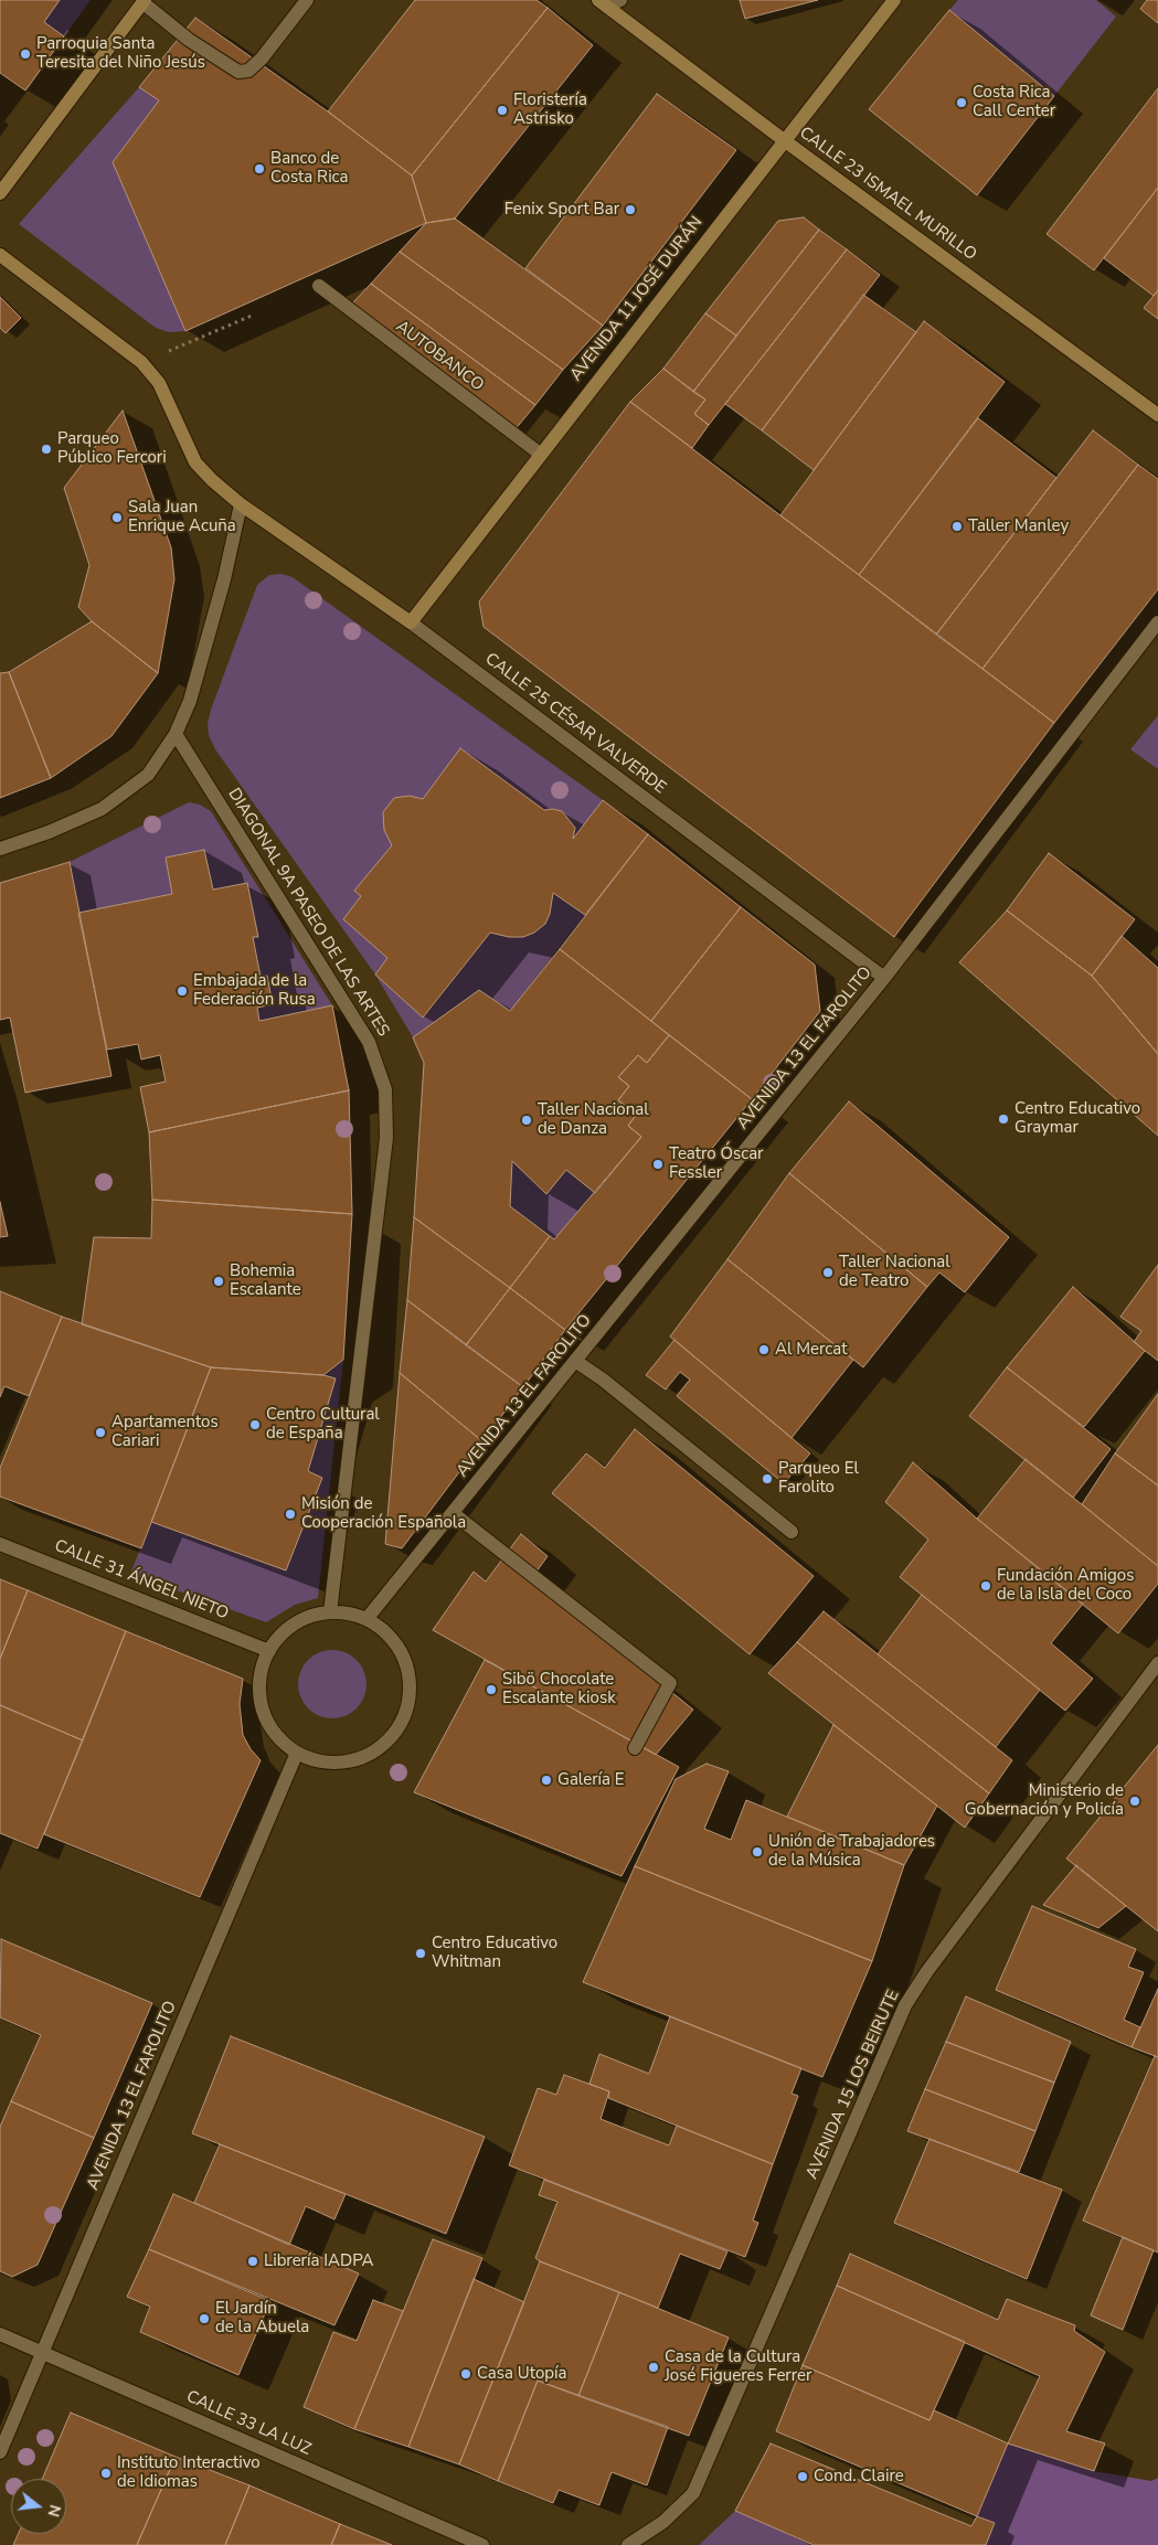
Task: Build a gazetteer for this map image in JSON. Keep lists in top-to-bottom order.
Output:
{
  "streets": {
    "street": [
      "CALLE 23 ISMAEL MURILLO",
      "AVENIDA 11 JOSÉ DURÁN",
      "AUTOBANCO",
      "CALLE 25 CÉSAR VALVERDE",
      "DIAGONAL 9A PASEO DE LAS ARTES",
      "AVENIDA 13 EL FAROLITO",
      "CALLE 31 ÁNGEL NIETO",
      "AVENIDA 15 LOS BEIRUTE",
      "CALLE 33 LA LUZ"
    ]
  },
  "crossings": [
    ["CALLE 23 ISMAEL MURILLO", "AVENIDA 11 JOSÉ DURÁN"],
    ["AVENIDA 11 JOSÉ DURÁN", "AUTOBANCO"],
    ["AVENIDA 11 JOSÉ DURÁN", "CALLE 25 CÉSAR VALVERDE"],
    ["CALLE 25 CÉSAR VALVERDE", "AVENIDA 13 EL FAROLITO"],
    ["DIAGONAL 9A PASEO DE LAS ARTES", "AVENIDA 13 EL FAROLITO"],
    ["DIAGONAL 9A PASEO DE LAS ARTES", "CALLE 31 ÁNGEL NIETO"],
    ["AVENIDA 13 EL FAROLITO", "CALLE 31 ÁNGEL NIETO"],
    ["AVENIDA 13 EL FAROLITO", "CALLE 33 LA LUZ"]
  ],
  "places": [
    "Parroquia Santa Teresita del Niño Jesús",
    "Costa Rica Call Center",
    "Floristería Astrisko",
    "Banco de Costa Rica",
    "Fenix Sport Bar",
    "Parqueo Público Fercori",
    "Sala Juan Enrique Acuña",
    "Taller Manley",
    "Embajada de la Federación Rusa",
    "Centro Educativo Graymar",
    "Taller Nacional de Danza",
    "Teatro Óscar Fessler",
    "Taller Nacional de Teatro",
    "Bohemia Escalante",
    "Al Mercat",
    "Centro Cultural de España",
    "Apartamentos Cariari",
    "Parqueo El Farolito",
    "Misión de Cooperación Española",
    "Fundación Amigos de la Isla del Coco",
    "Sibö Chocolate Escalante kiosk",
    "Galería E",
    "Ministerio de Gobernación y Policía",
    "Unión de Trabajadores de la Música",
    "Centro Educativo Whitman",
    "Librería IADPA",
    "El Jardín de la Abuela",
    "Casa de la Cultura José Figueres Ferrer",
    "Casa Utopía",
    "Instituto Interactivo de Idiomas",
    "Cond. Claire"
  ],
  "north": "right"
}
